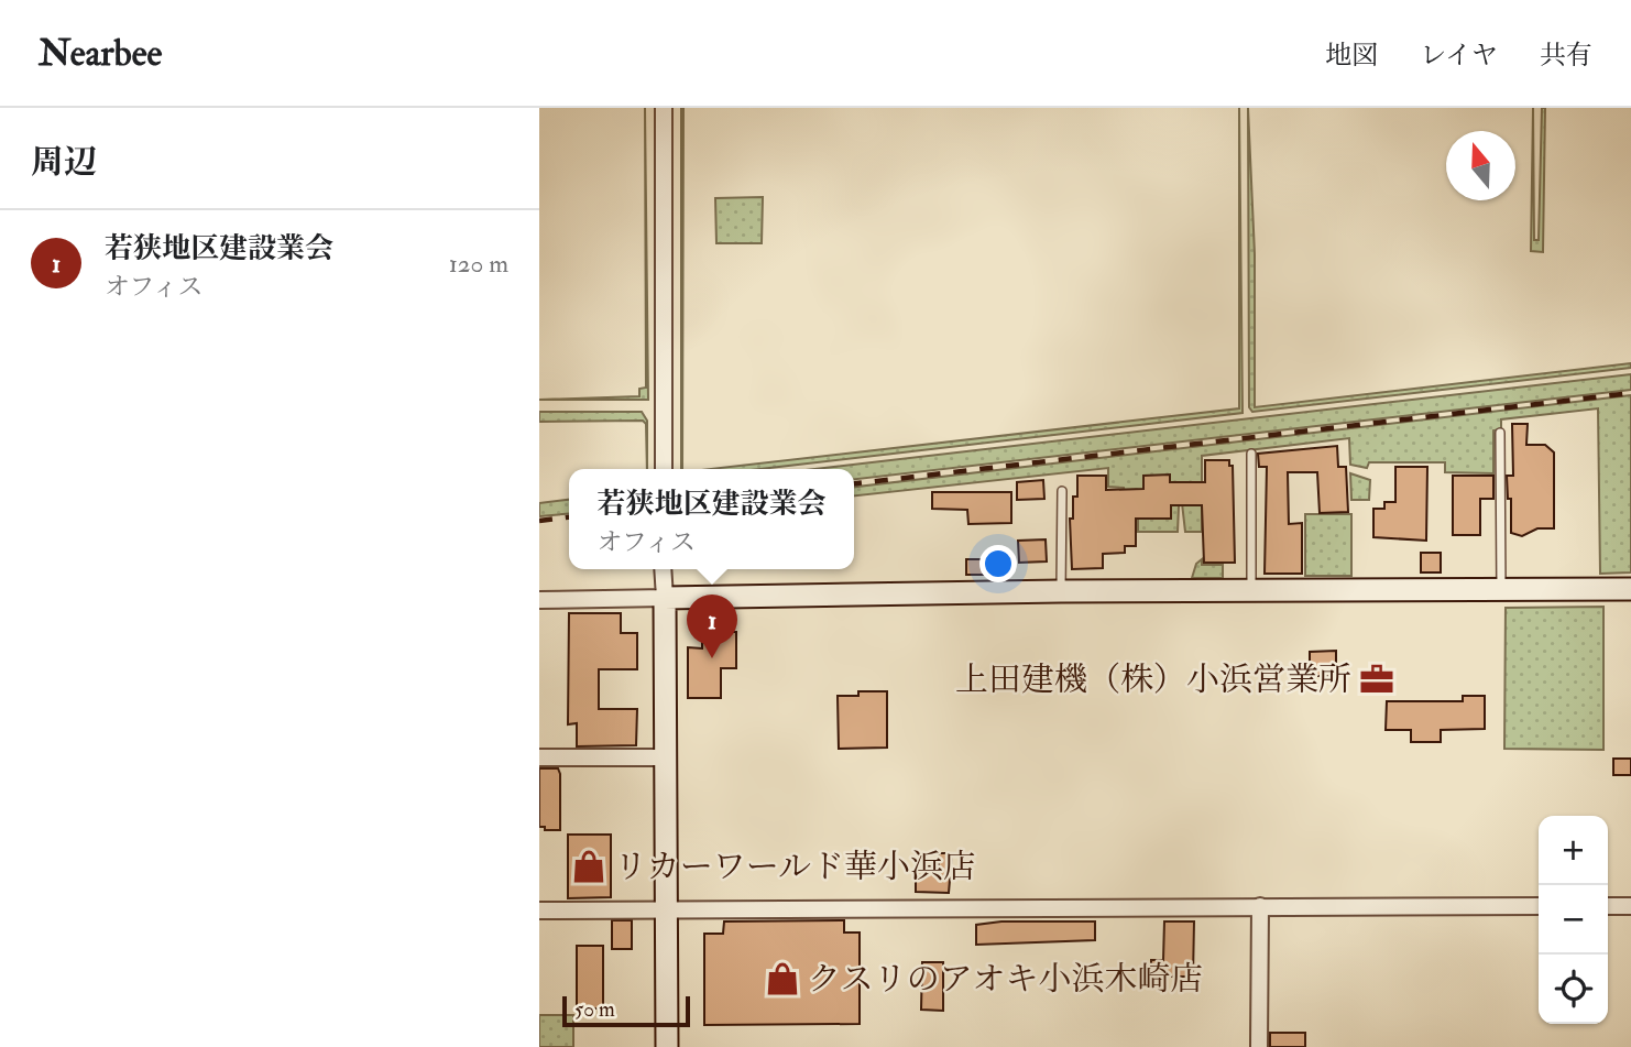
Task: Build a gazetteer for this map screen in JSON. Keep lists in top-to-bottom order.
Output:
{
  "places": {
    "office": ["上田建機（株）小浜営業所"],
    "shop": ["リカーワールド華小浜店", "クスリのアオキ小浜木崎店"]
  },
  "scale_bar": "50 m",
  "north": "top",
  "page": {
    "header": "Nearbee",
    "nav": ["地図", "レイヤ", "共有"],
    "heading": "周辺",
    "list": [
      {
        "mark": "1",
        "name": "若狭地区建設業会",
        "note": "オフィス",
        "value": "120 m"
      }
    ],
    "popup": ["若狭地区建設業会", "オフィス"],
    "pins": "1",
    "map_buttons": ["+", "−"],
    "scale": "50 m"
  }
}
